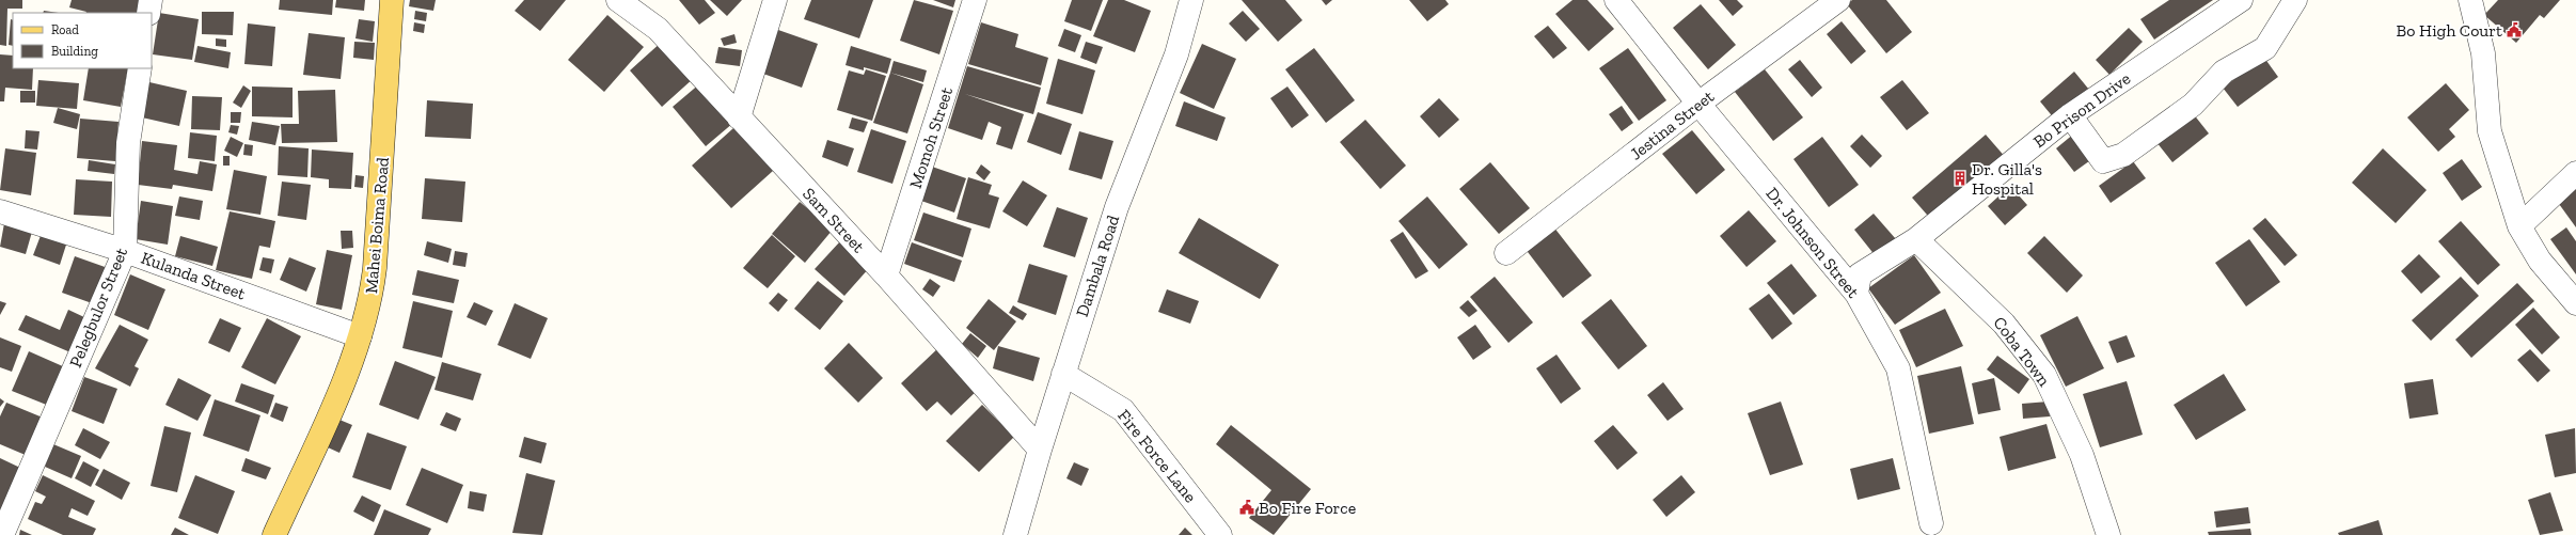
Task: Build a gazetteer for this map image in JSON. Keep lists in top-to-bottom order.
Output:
{
  "streets": {
    "main road": ["Mahei Boima Road"],
    "street": [
      "Bo Prison Drive",
      "Jestina Street",
      "Momoh Street",
      "Sam Street",
      "Dr. Johnson Street",
      "Dambala Road",
      "Kulanda Street",
      "Pelegbulor Street",
      "Coba Town",
      "Fire Force Lane"
    ]
  },
  "crossings": [
    ["Bo Prison Drive", "Dr. Johnson Street"],
    ["Bo Prison Drive", "Coba Town"],
    ["Jestina Street", "Dr. Johnson Street"],
    ["Momoh Street", "Sam Street"],
    ["Sam Street", "Dambala Road"],
    ["Mahei Boima Road", "Kulanda Street"],
    ["Dambala Road", "Fire Force Lane"],
    ["Kulanda Street", "Pelegbulor Street"]
  ],
  "places": {
    "public building": ["Bo High Court", "Bo Fire Force"],
    "building": ["Dr. Gilla's Hospital"]
  },
  "legend": ["Road", "Building"]
}
